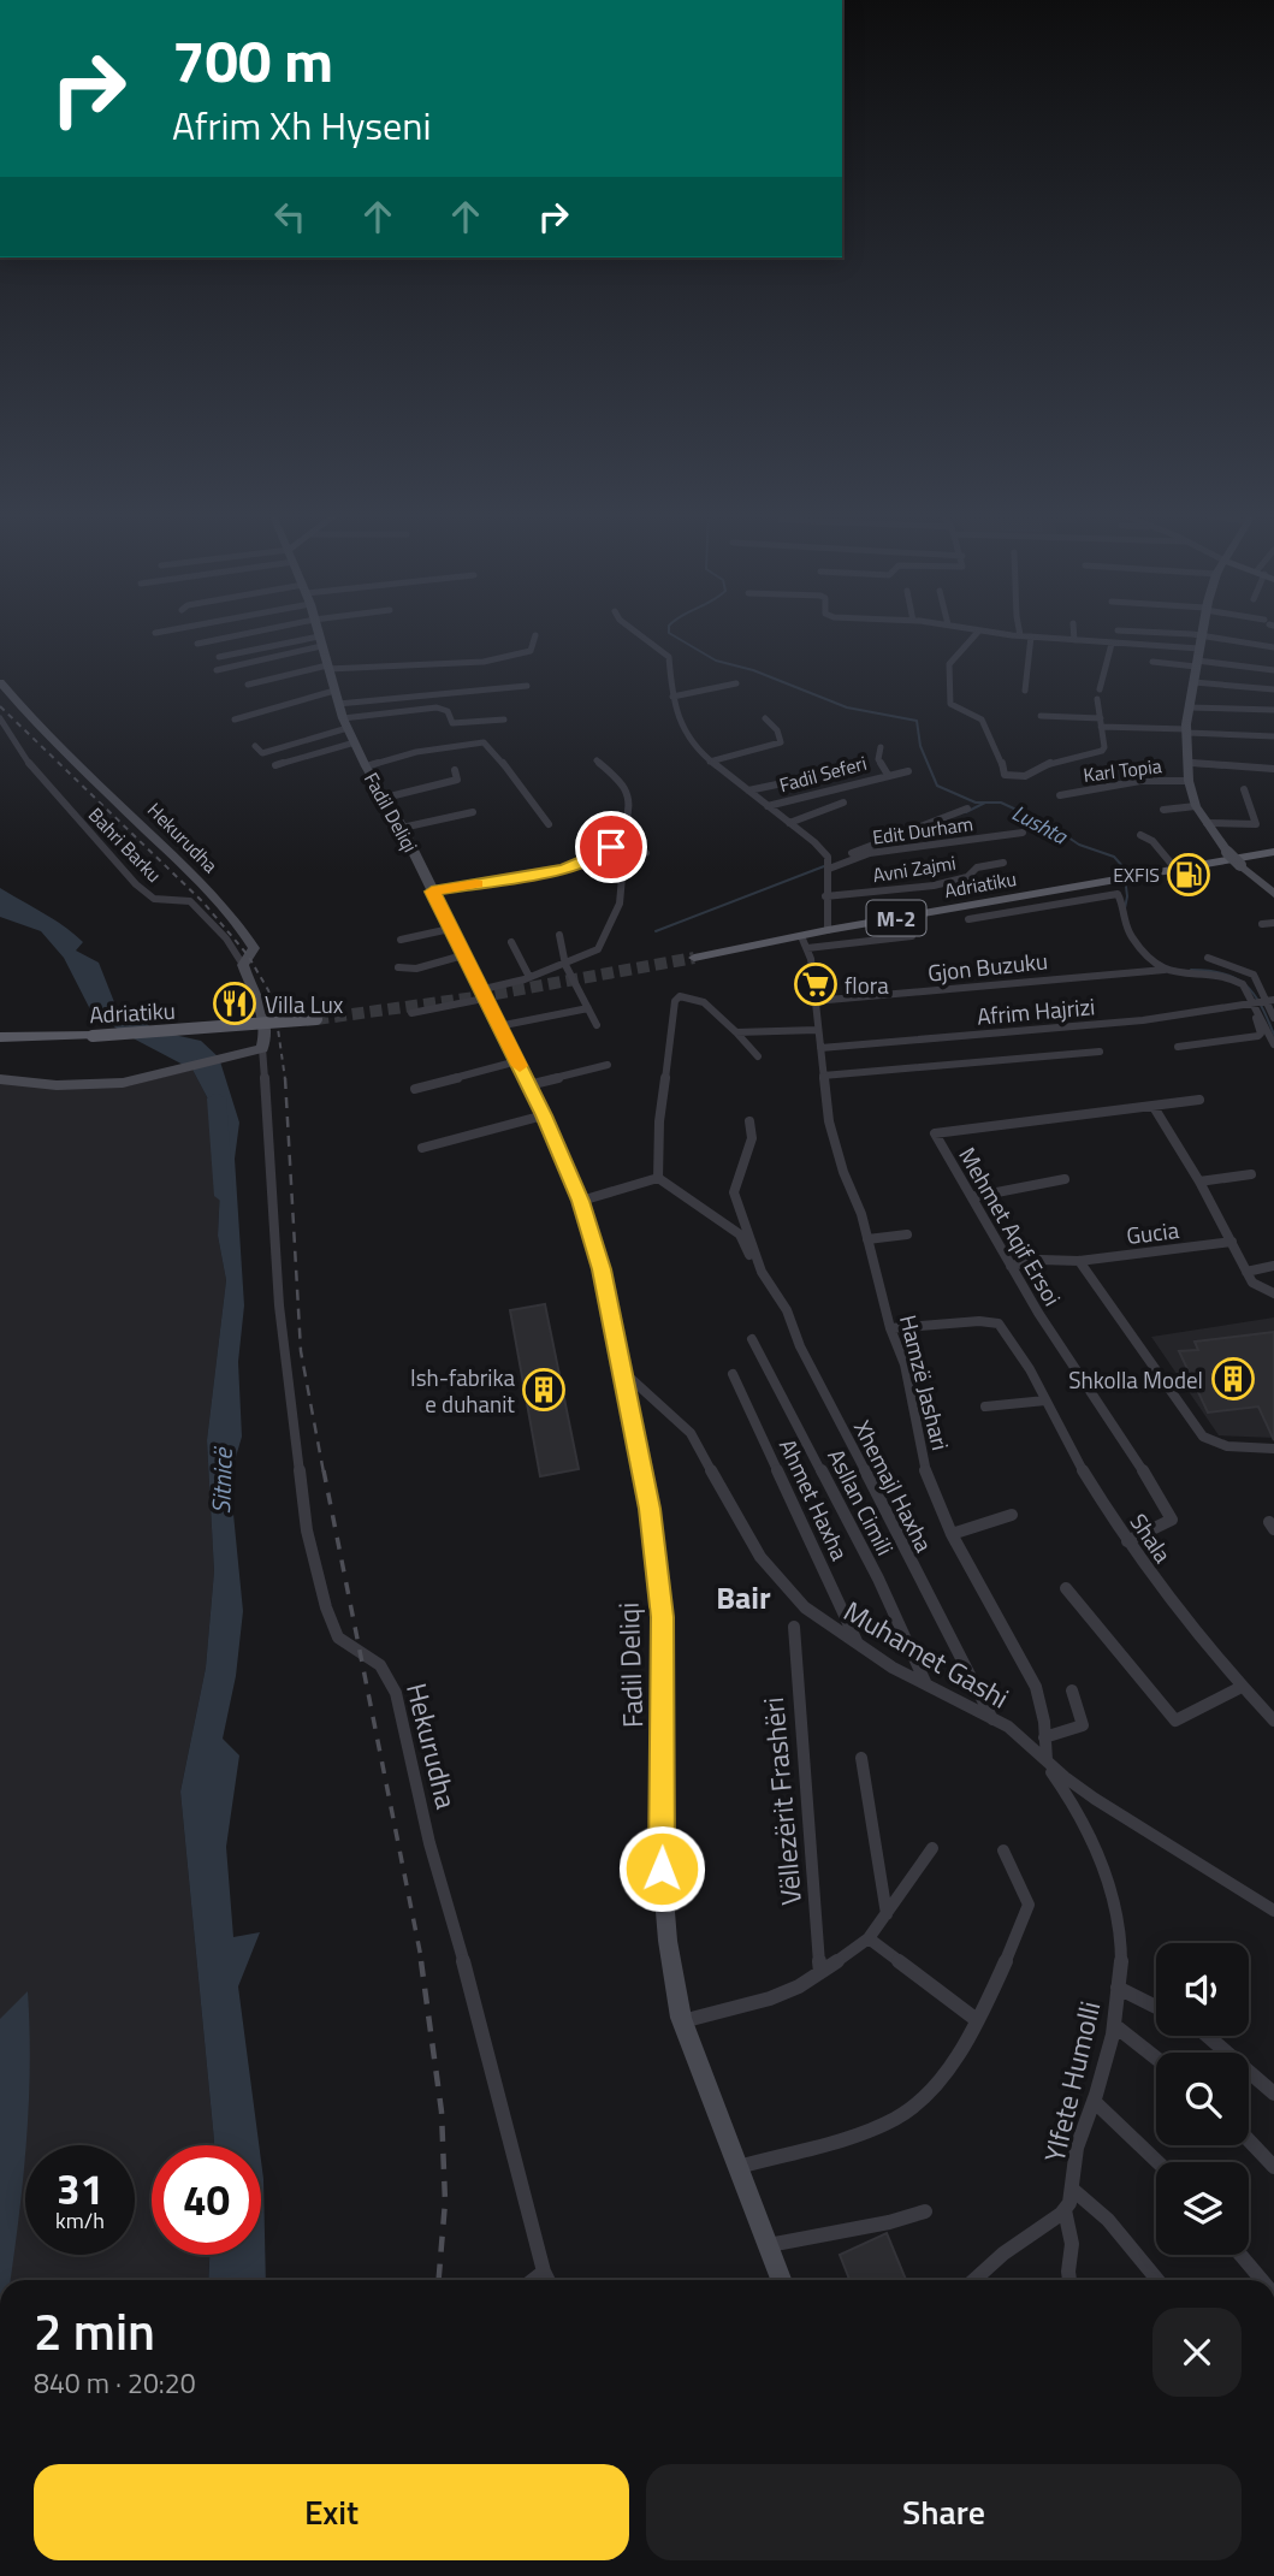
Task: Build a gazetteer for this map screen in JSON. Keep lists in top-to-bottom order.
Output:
{
  "streets": {
    "main road": ["Adriatiku", "M-2"],
    "street": [
      "Karl Topia",
      "Fadil Seferi",
      "Fadil Deliqi",
      "Edit Durham",
      "Hekurudha",
      "Bahri Barku",
      "Avni Zajmi",
      "Gjon Buzuku",
      "Afrim Hajrizi",
      "Mehmet Aqif Ersoi",
      "Gucia",
      "Hamzë Jashari",
      "Xhemajl Haxha",
      "Ahmet Haxha",
      "Asllan Cimili",
      "Shala",
      "Muhamet Gashi",
      "Vëllezërit Frashëri",
      "Ylfete Humolli"
    ]
  },
  "crossings": [
    ["Fadil Deliqi", "Muhamet Gashi"],
    ["Hekurudha", "Bahri Barku"],
    ["Adriatiku", "Hamzë Jashari"],
    ["Gjon Buzuku", "Afrim Hajrizi"],
    ["Gjon Buzuku", "Hamzë Jashari"],
    ["Afrim Hajrizi", "Hamzë Jashari"],
    ["Mehmet Aqif Ersoi", "Gucia"],
    ["Mehmet Aqif Ersoi", "Shala"],
    ["Hamzë Jashari", "Shala"],
    ["Hamzë Jashari", "Muhamet Gashi"],
    ["Hamzë Jashari", "Ylfete Humolli"],
    ["Xhemajl Haxha", "Muhamet Gashi"],
    ["Ahmet Haxha", "Muhamet Gashi"],
    ["Asllan Cimili", "Muhamet Gashi"],
    ["Muhamet Gashi", "Ylfete Humolli"]
  ],
  "districts": ["Bair"],
  "water": ["Lushta", "Sitnicë"],
  "places": {
    "fuel station": ["EXFIS"],
    "supermarket": ["flora"],
    "restaurant": ["Villa Lux"],
    "building": ["Shkolla Model", "Ish-fabrika e duhanit"]
  },
  "page": {
    "turn": ["700 m", "Afrim Xh Hyseni"],
    "speed": "31 km/h",
    "limit": "40",
    "heading": ["2 min", "840 m · 20:20"],
    "buttons": ["Exit", "Share"]
  }
}
